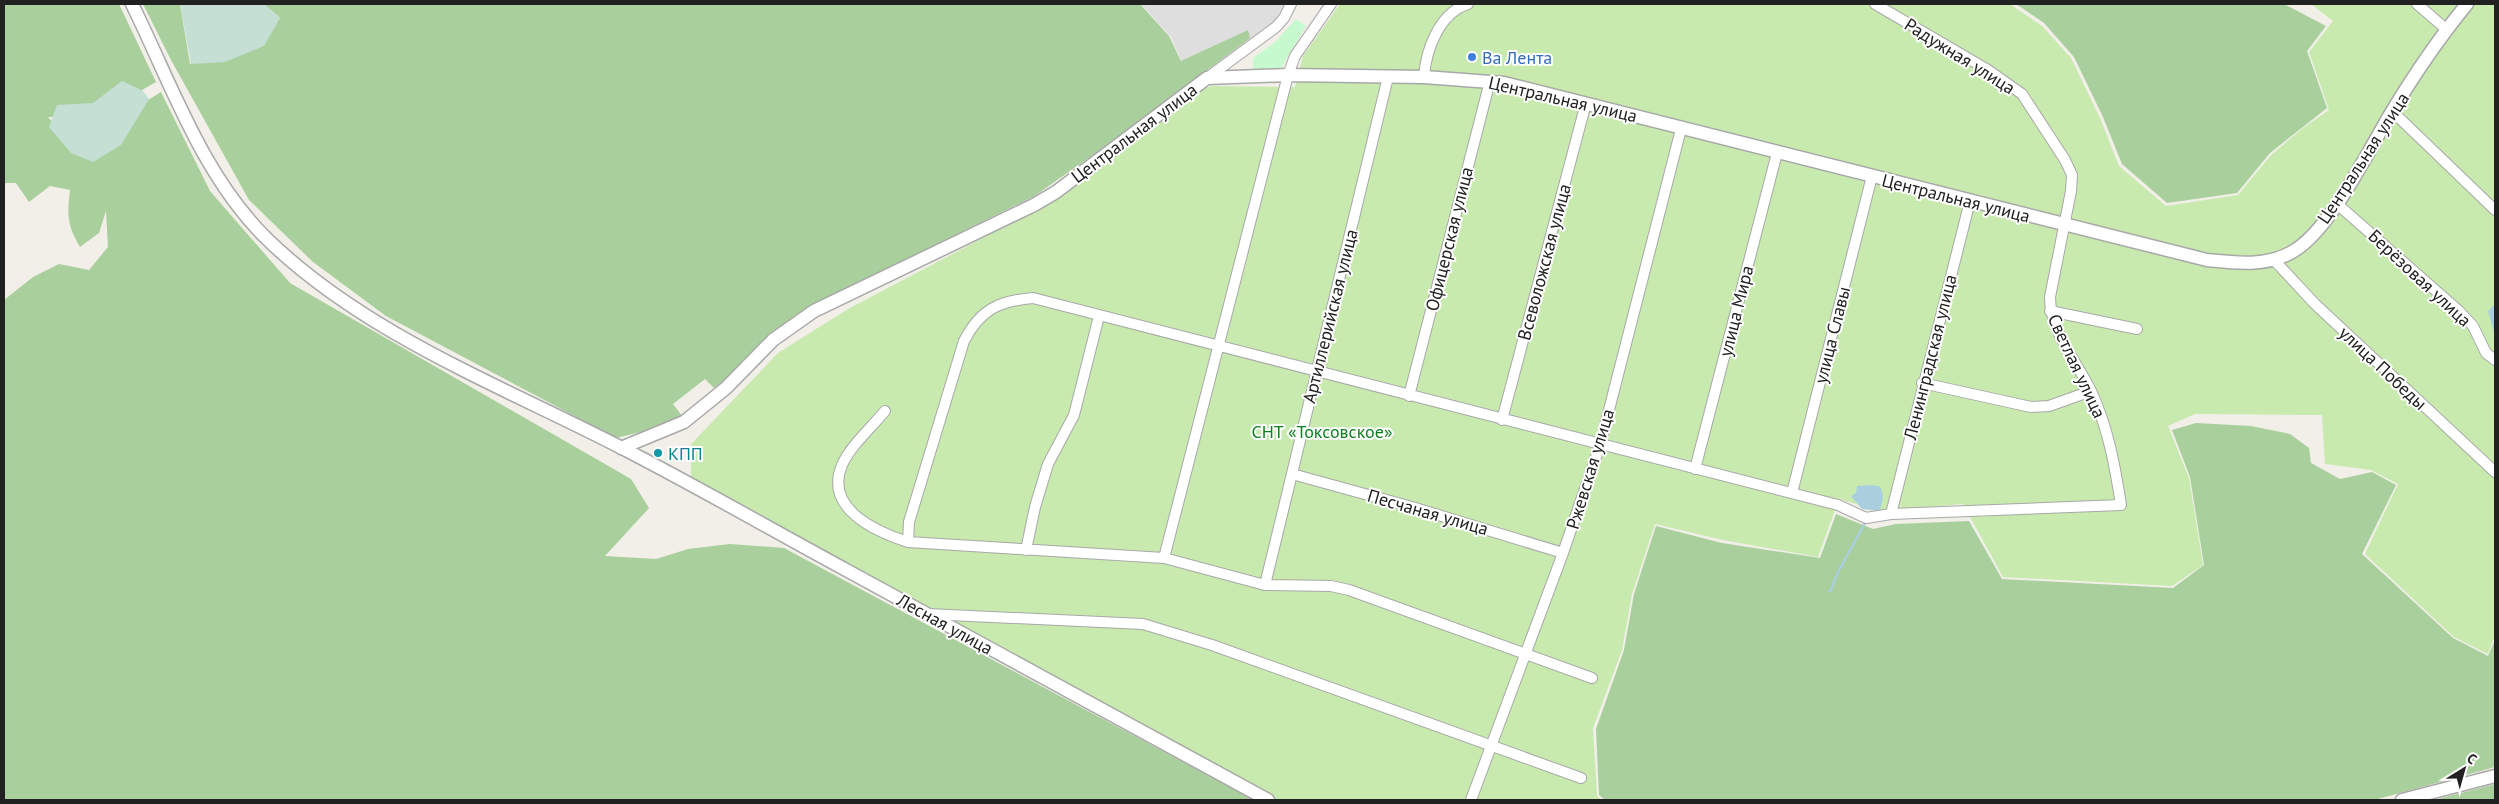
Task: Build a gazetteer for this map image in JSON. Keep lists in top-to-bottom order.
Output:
{
  "streets": {
    "street": [
      "Радужная улица",
      "Центральная улица",
      "Офицерская улица",
      "Всеволожская улица",
      "Берёзовая улица",
      "улица Мира",
      "Артиллерийская улица",
      "улица Славы",
      "Ленинградская улица",
      "Светлая улица",
      "улица Победы",
      "Ржевская улица",
      "Песчаная улица",
      "Лесная улица"
    ]
  },
  "crossings": [
    ["Радужная улица", "Центральная улица"],
    ["Радужная улица", "Светлая улица"],
    ["Центральная улица", "Офицерская улица"],
    ["Центральная улица", "Всеволожская улица"],
    ["Центральная улица", "Берёзовая улица"],
    ["Центральная улица", "улица Мира"],
    ["Центральная улица", "Артиллерийская улица"],
    ["Центральная улица", "улица Славы"],
    ["Центральная улица", "Ленинградская улица"],
    ["Центральная улица", "Светлая улица"],
    ["Центральная улица", "улица Победы"],
    ["Центральная улица", "Ржевская улица"],
    ["Центральная улица", "Лесная улица"],
    ["Артиллерийская улица", "Песчаная улица"],
    ["Ленинградская улица", "Светлая улица"],
    ["Ржевская улица", "Песчаная улица"]
  ],
  "parks": ["СНТ «Токсовское»"],
  "places": ["Ва Лента", "КПП"],
  "north": "top right"
}
